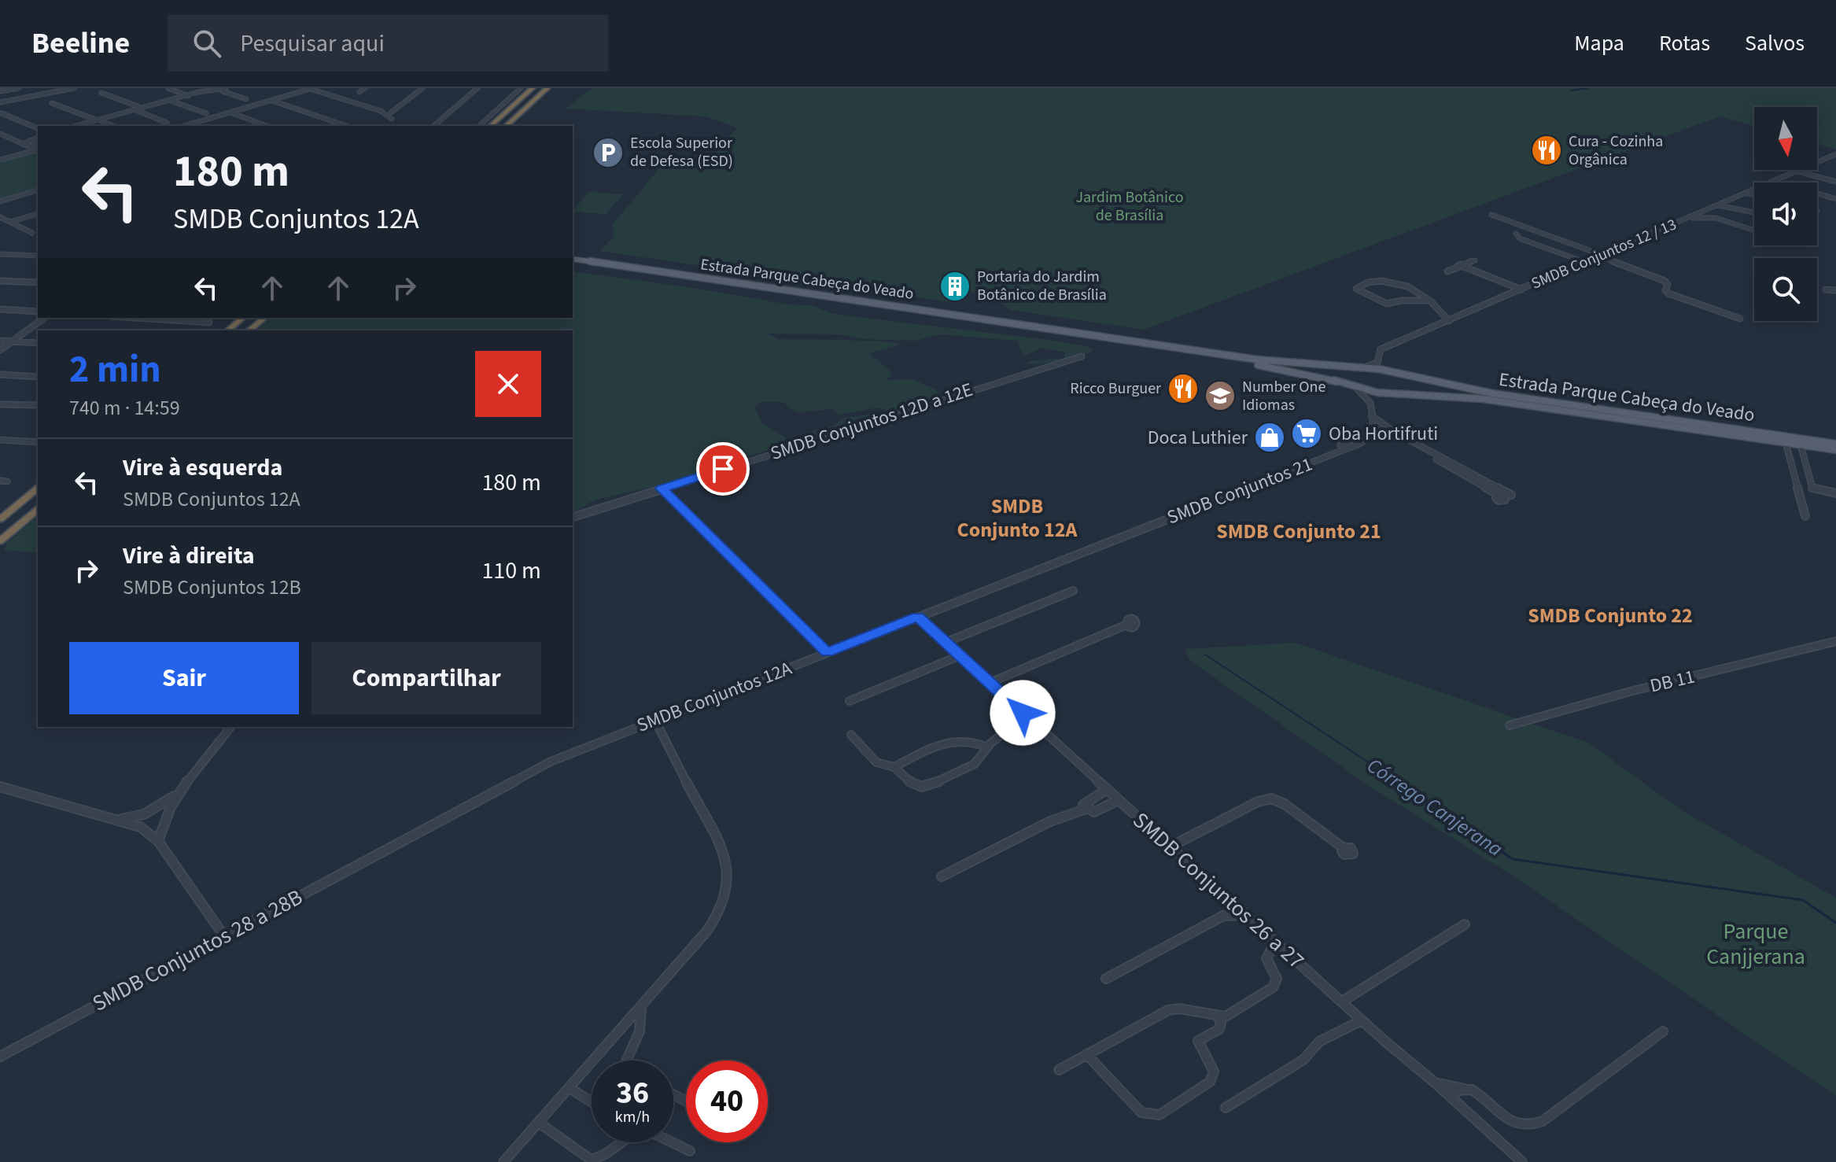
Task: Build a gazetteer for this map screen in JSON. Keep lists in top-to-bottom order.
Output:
{
  "streets": {
    "main road": ["Estrada Parque Cabeça do Veado"],
    "street": [
      "SMDB Conjuntos 12 / 13",
      "SMDB Conjuntos 12D a 12E",
      "SMDB Conjuntos 21",
      "DB 11",
      "SMDB Conjuntos 12A",
      "SMDB Conjuntos 26 a 27",
      "SMDB Conjuntos 28 a 28B"
    ]
  },
  "crossings": [
    ["SMDB Conjuntos 12 / 13", "Estrada Parque Cabeça do Veado"],
    ["SMDB Conjuntos 21", "SMDB Conjuntos 12A"],
    ["SMDB Conjuntos 12A", "SMDB Conjuntos 26 a 27"],
    ["SMDB Conjuntos 12A", "SMDB Conjuntos 28 a 28B"]
  ],
  "districts": ["SMDB Conjunto 12A", "SMDB Conjunto 21", "SMDB Conjunto 22"],
  "water": ["Córrego Canjerana"],
  "parks": ["Jardim Botânico de Brasília", "Parque Canjjerana"],
  "places": {
    "restaurant": ["Cura - Cozinha Orgânica", "Ricco Burguer"],
    "parking": ["Escola Superior de Defesa (ESD)"],
    "building": ["Portaria do Jardim Botânico de Brasília"],
    "school or university": ["Number One Idiomas"],
    "supermarket": ["Oba Hortifruti"],
    "shop": ["Doca Luthier"]
  },
  "north": "bottom",
  "page": {
    "header": "Beeline",
    "search": "Pesquisar aqui",
    "nav": ["Mapa", "Rotas", "Salvos"],
    "turn": ["180 m", "SMDB Conjuntos 12A"],
    "heading": ["2 min", "740 m · 14:59"],
    "list": [
      {
        "name": "Vire à esquerda",
        "note": "SMDB Conjuntos 12A",
        "value": "180 m"
      },
      {
        "name": "Vire à direita",
        "note": "SMDB Conjuntos 12B",
        "value": "110 m"
      }
    ],
    "buttons": ["Sair", "Compartilhar"],
    "speed": "36 km/h",
    "limit": "40"
  }
}
